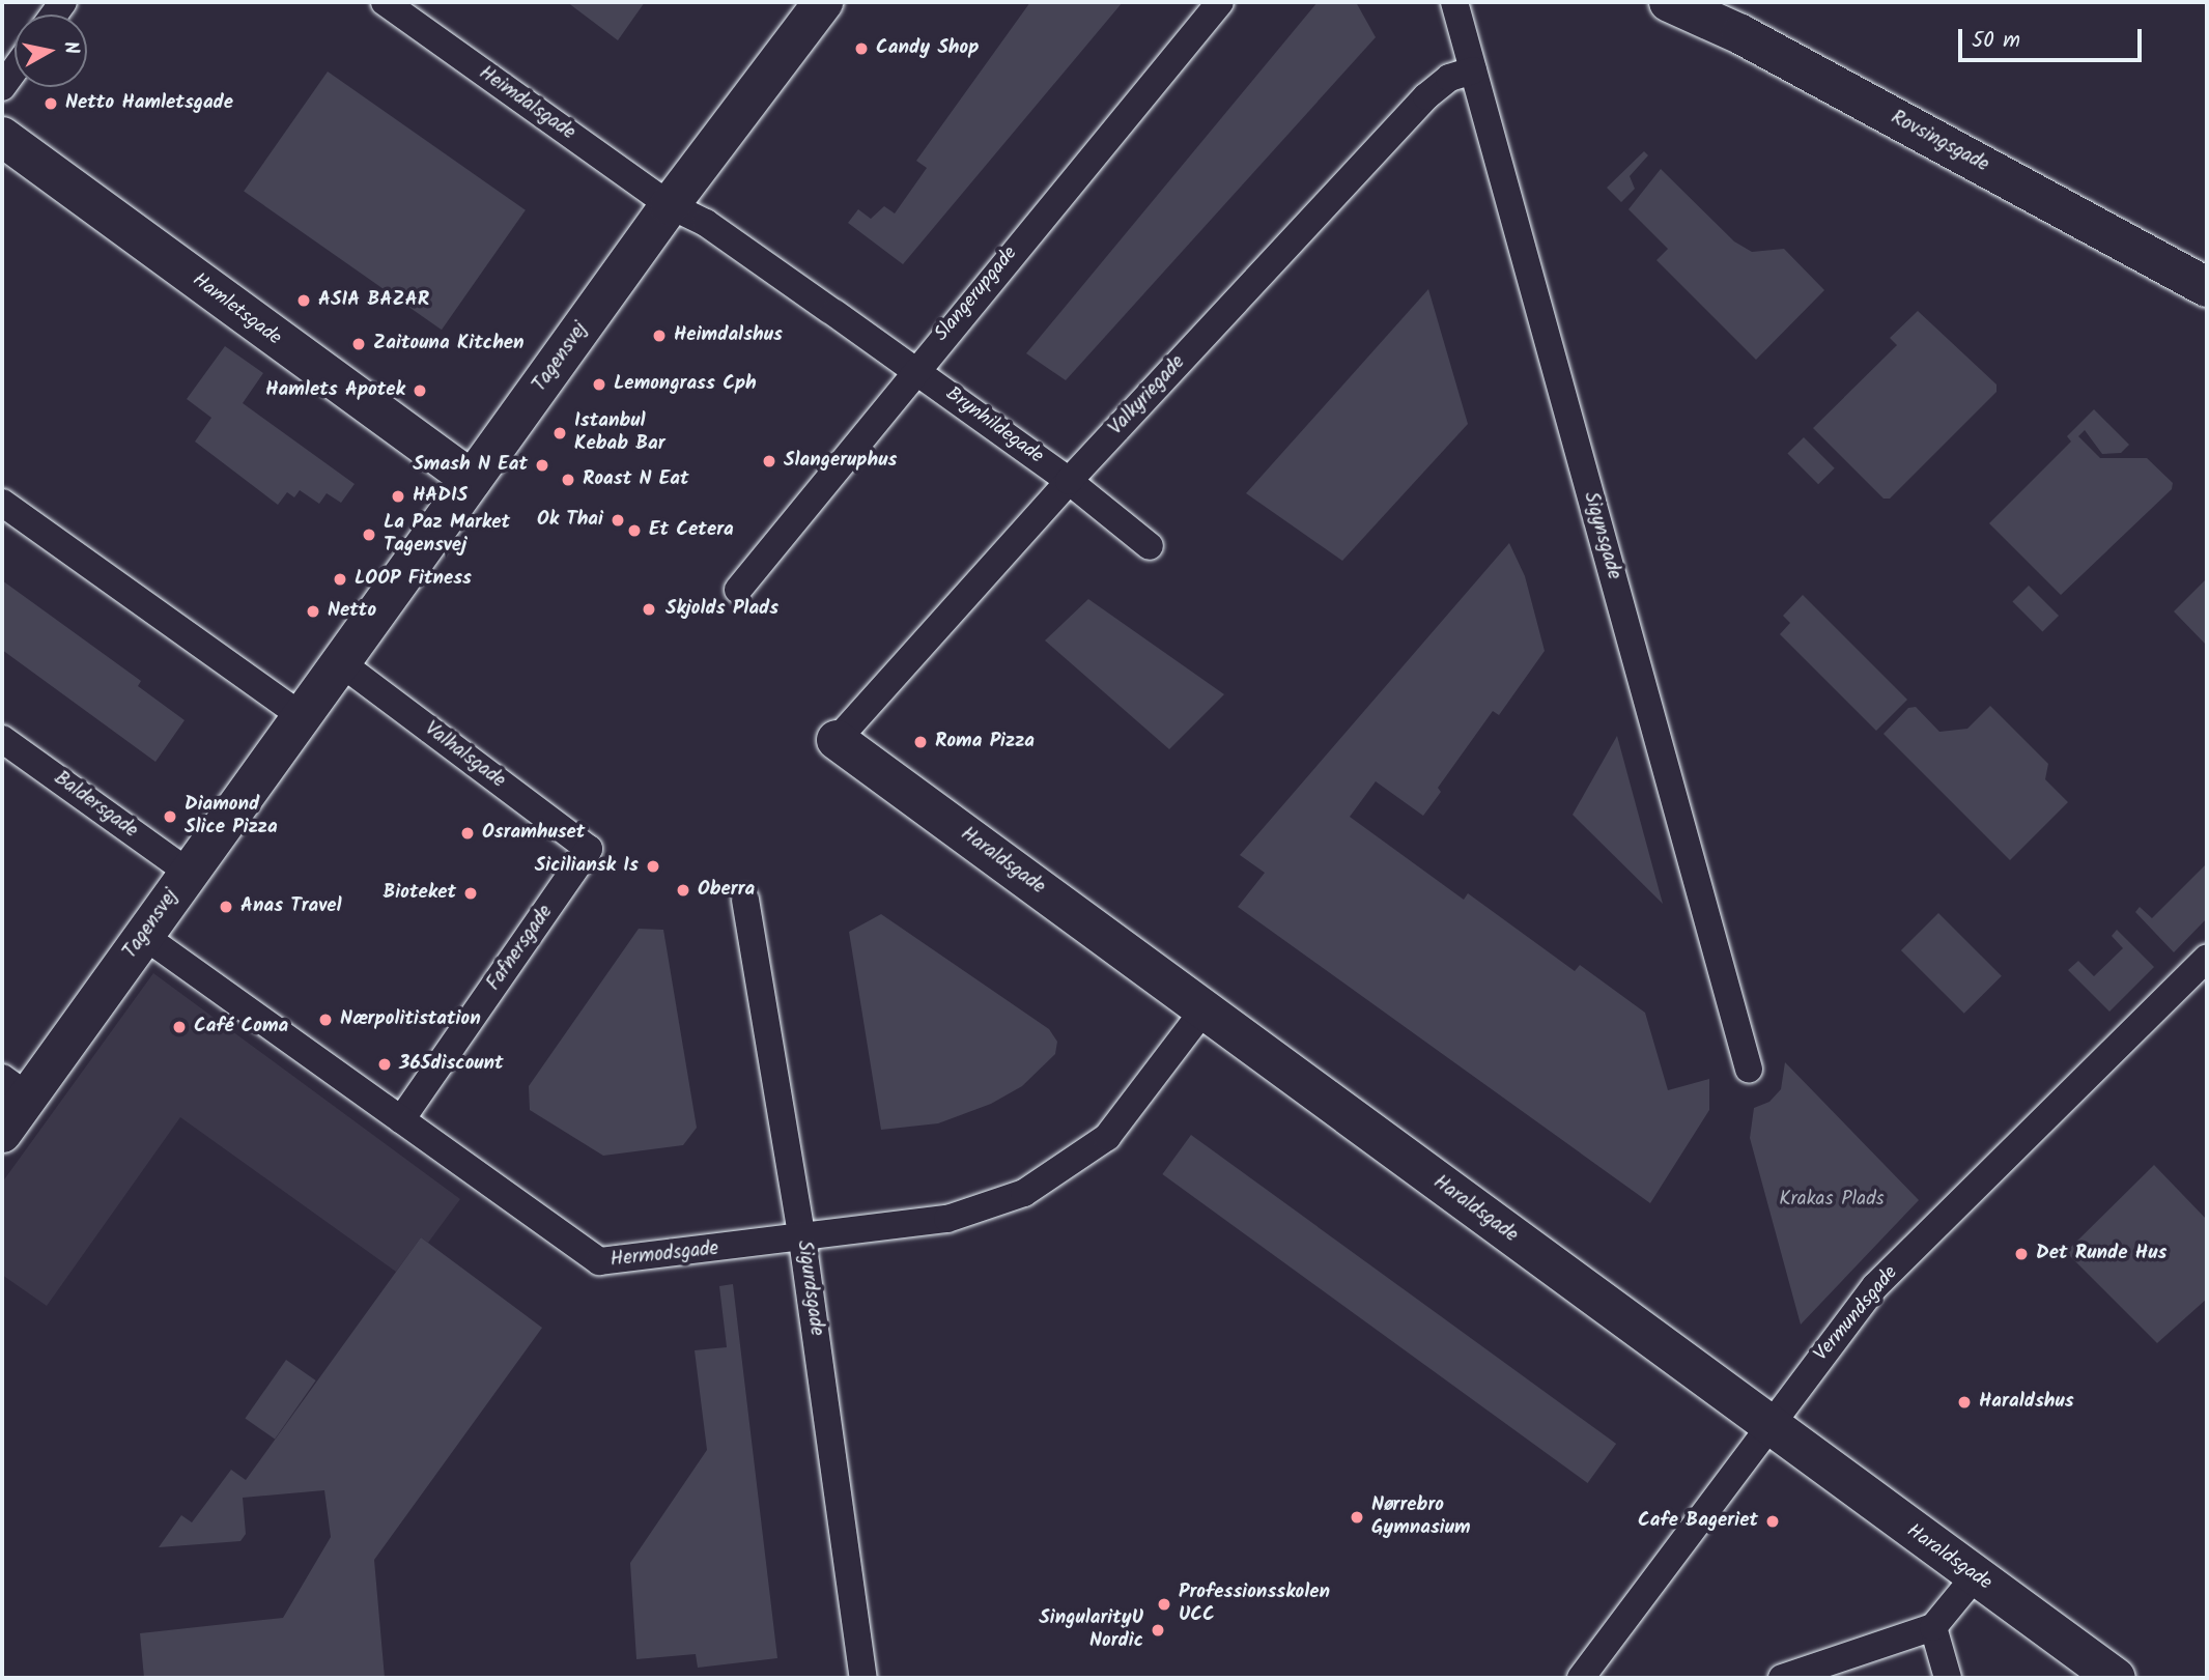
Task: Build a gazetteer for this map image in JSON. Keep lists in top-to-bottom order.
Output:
{
  "streets": {
    "street": [
      "Heimdalsgade",
      "Rovsingsgade",
      "Slangerupgade",
      "Hamletsgade",
      "Tagensvej",
      "Valkyriegade",
      "Brynhildegade",
      "Sigynsgade",
      "Valhalsgade",
      "Baldersgade",
      "Haraldsgade",
      "Fafnersgade",
      "Hermodsgade",
      "Sigurdsgade",
      "Vermundsgade"
    ]
  },
  "crossings": [
    ["Heimdalsgade", "Tagensvej"],
    ["Heimdalsgade", "Brynhildegade"],
    ["Slangerupgade", "Brynhildegade"],
    ["Hamletsgade", "Tagensvej"],
    ["Tagensvej", "Brynhildegade"],
    ["Tagensvej", "Valhalsgade"],
    ["Tagensvej", "Baldersgade"],
    ["Tagensvej", "Hermodsgade"],
    ["Valkyriegade", "Brynhildegade"],
    ["Valkyriegade", "Sigynsgade"],
    ["Valkyriegade", "Haraldsgade"],
    ["Valhalsgade", "Fafnersgade"],
    ["Haraldsgade", "Hermodsgade"],
    ["Haraldsgade", "Vermundsgade"],
    ["Fafnersgade", "Hermodsgade"],
    ["Hermodsgade", "Sigurdsgade"]
  ],
  "parks": ["Krakas Plads"],
  "places": [
    "Candy Shop",
    "Netto Hamletsgade",
    "ASIA BAZAR",
    "Heimdalshus",
    "Zaitouna Kitchen",
    "Lemongrass Cph",
    "Hamlets Apotek",
    "Istanbul Kebab Bar",
    "Slangeruphus",
    "Smash N Eat",
    "Roast N Eat",
    "HADIS",
    "Ok Thai",
    "Et Cetera",
    "La Paz Market Tagensvej",
    "LOOP Fitness",
    "Skjolds Plads",
    "Netto",
    "Roma Pizza",
    "Diamond Slice Pizza",
    "Osramhuset",
    "Siciliansk Is",
    "Oberra",
    "Bioteket",
    "Anas Travel",
    "Nærpolitistation",
    "Café Coma",
    "365discount",
    "Det Runde Hus",
    "Haraldshus",
    "Nørrebro Gymnasium",
    "Cafe Bageriet",
    "Professionsskolen UCC",
    "SingularityU Nordic"
  ],
  "scale_bar": "50 m",
  "north": "right"
}
